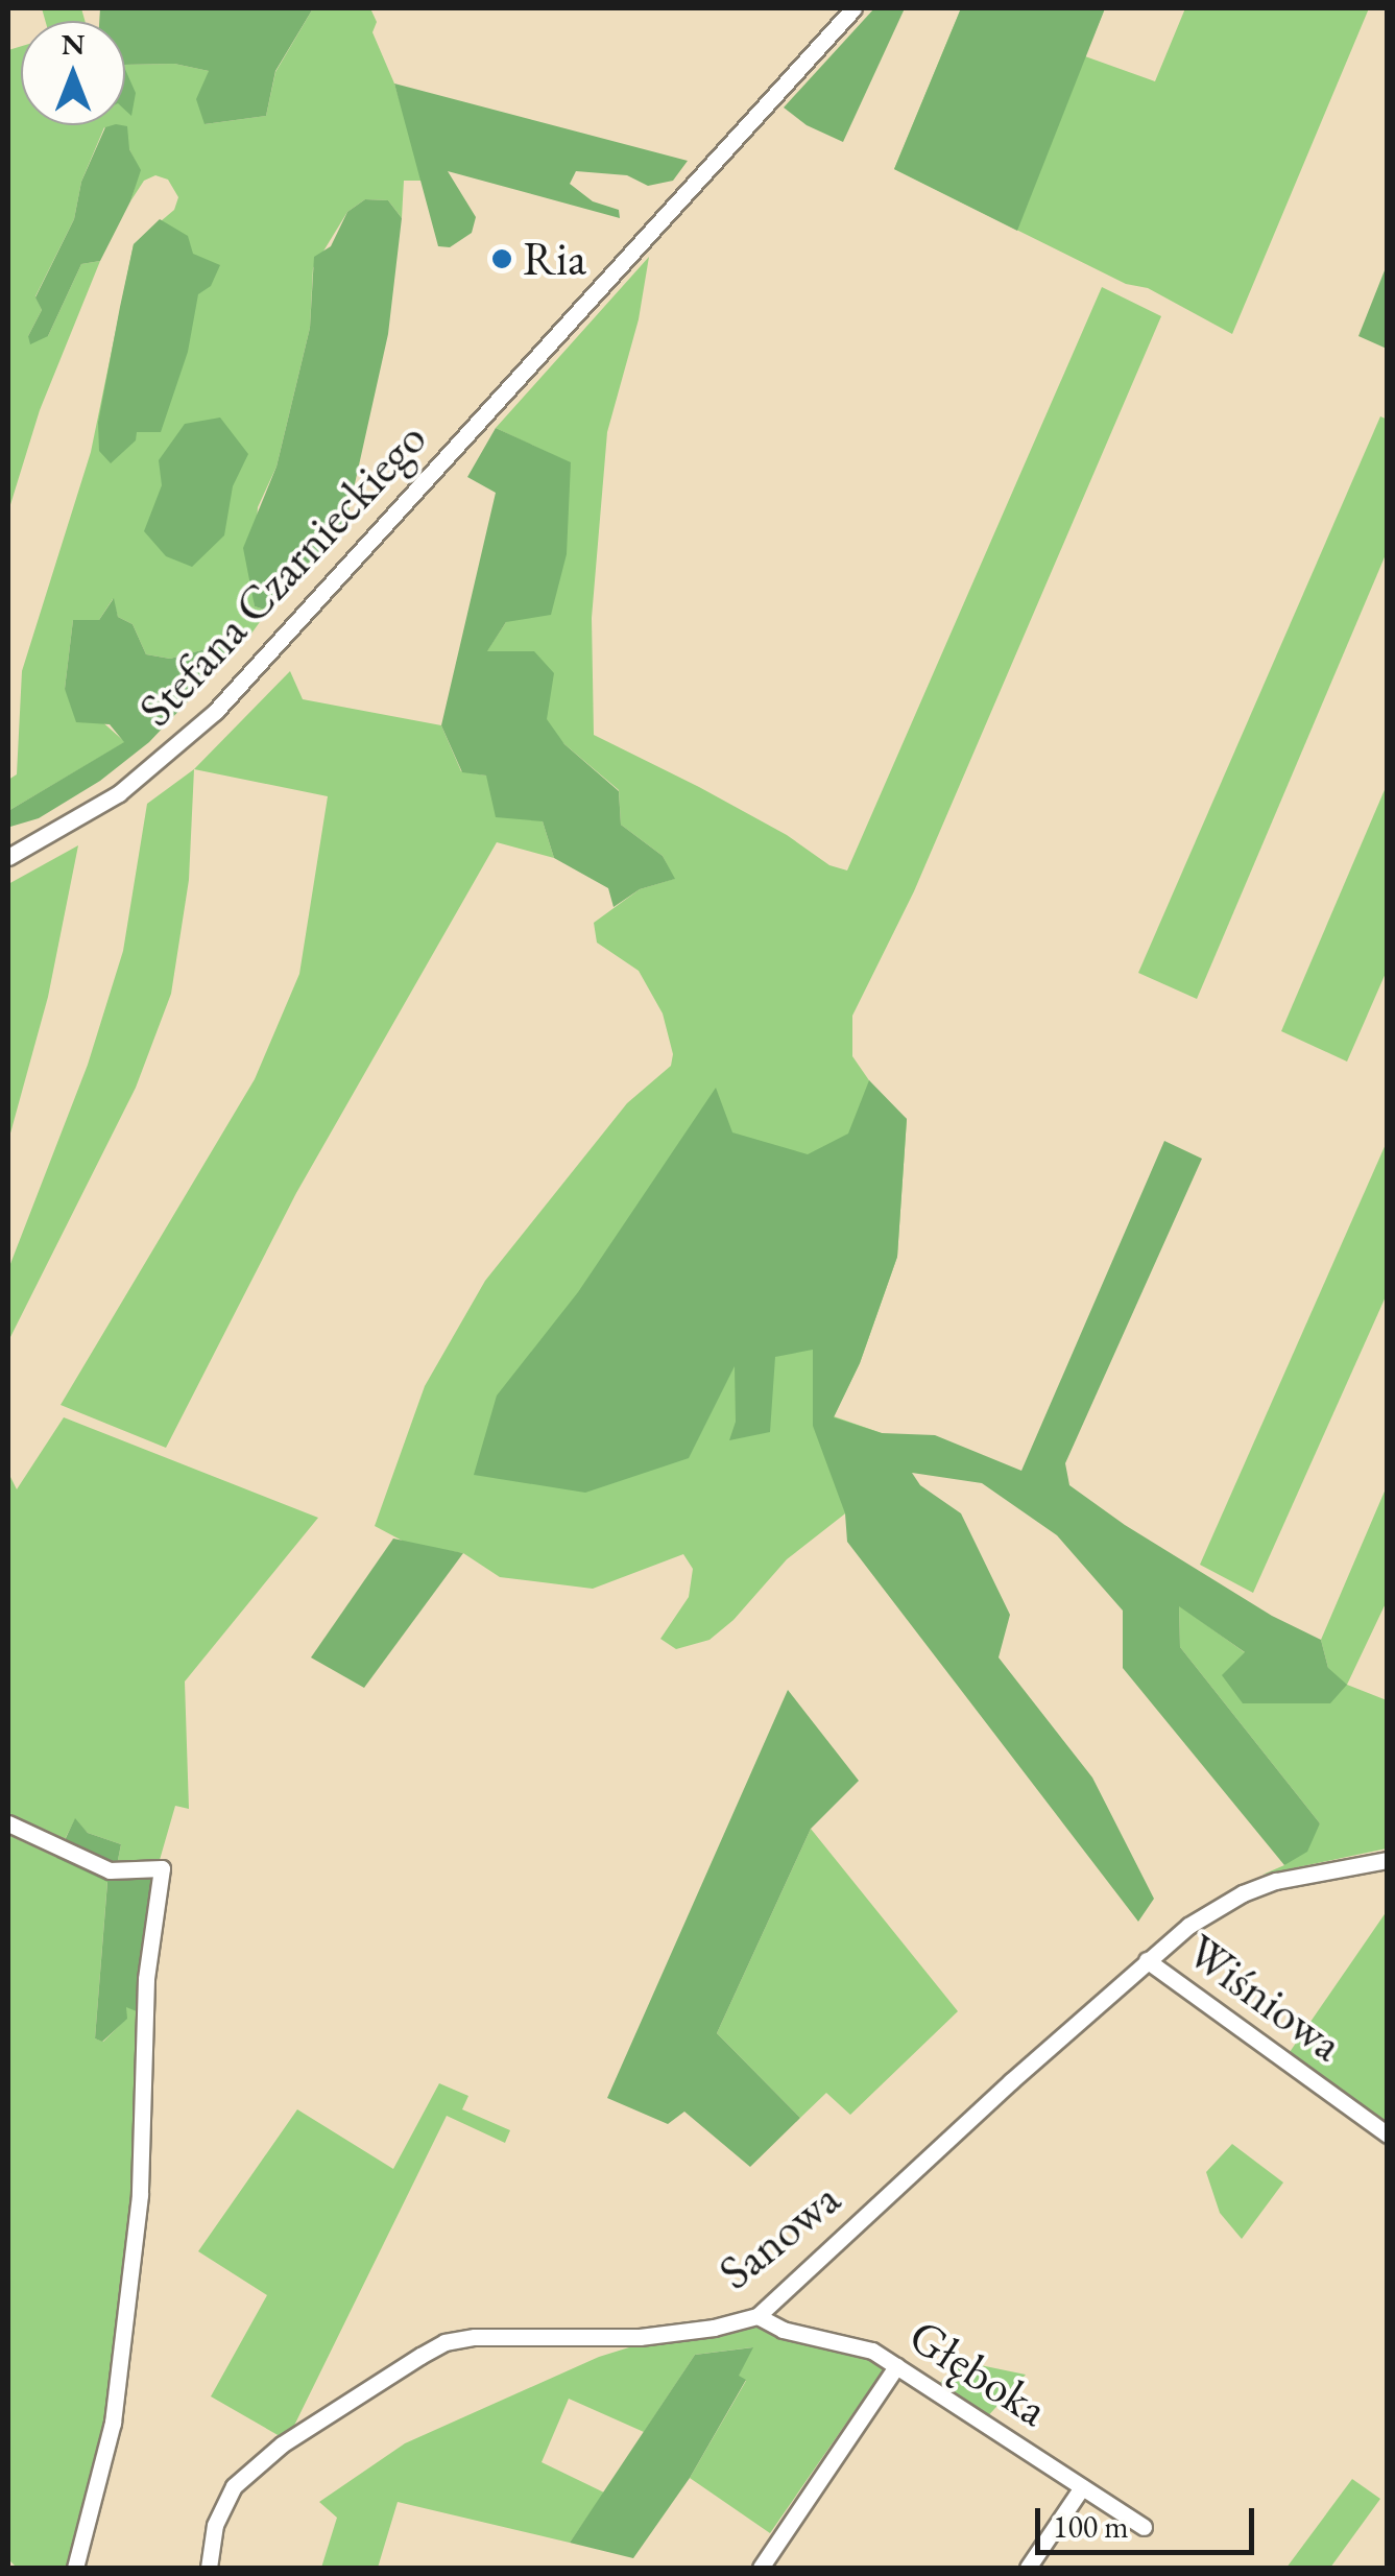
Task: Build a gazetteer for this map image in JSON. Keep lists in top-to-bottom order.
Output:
{
  "streets": {
    "street": [
      "Stefana Czarnieckiego",
      "Wiśniowa",
      "Sanowa",
      "Głęboka"
    ]
  },
  "crossings": [
    ["Wiśniowa", "Sanowa"],
    ["Sanowa", "Głęboka"]
  ],
  "places": ["Ria"],
  "scale_bar": "100 m",
  "north": "top"
}
